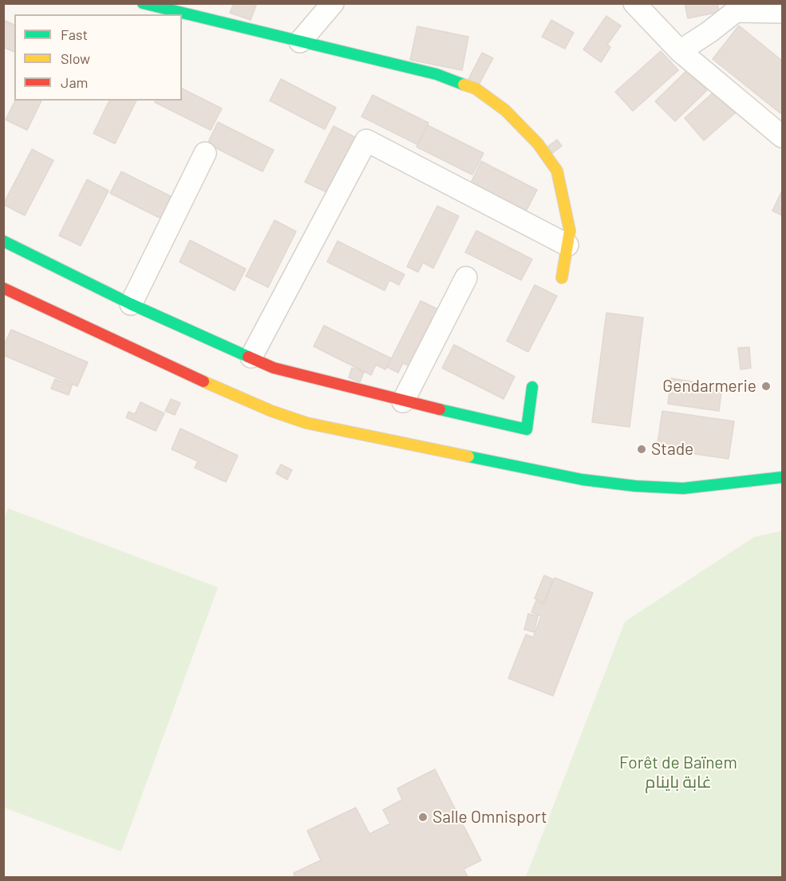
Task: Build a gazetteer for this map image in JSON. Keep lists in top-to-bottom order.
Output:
{
  "parks": ["Forêt de Baïnem غابة باينام"],
  "places": ["Gendarmerie", "Stade", "Salle Omnisport"],
  "legend": ["Fast", "Slow", "Jam"]
}
